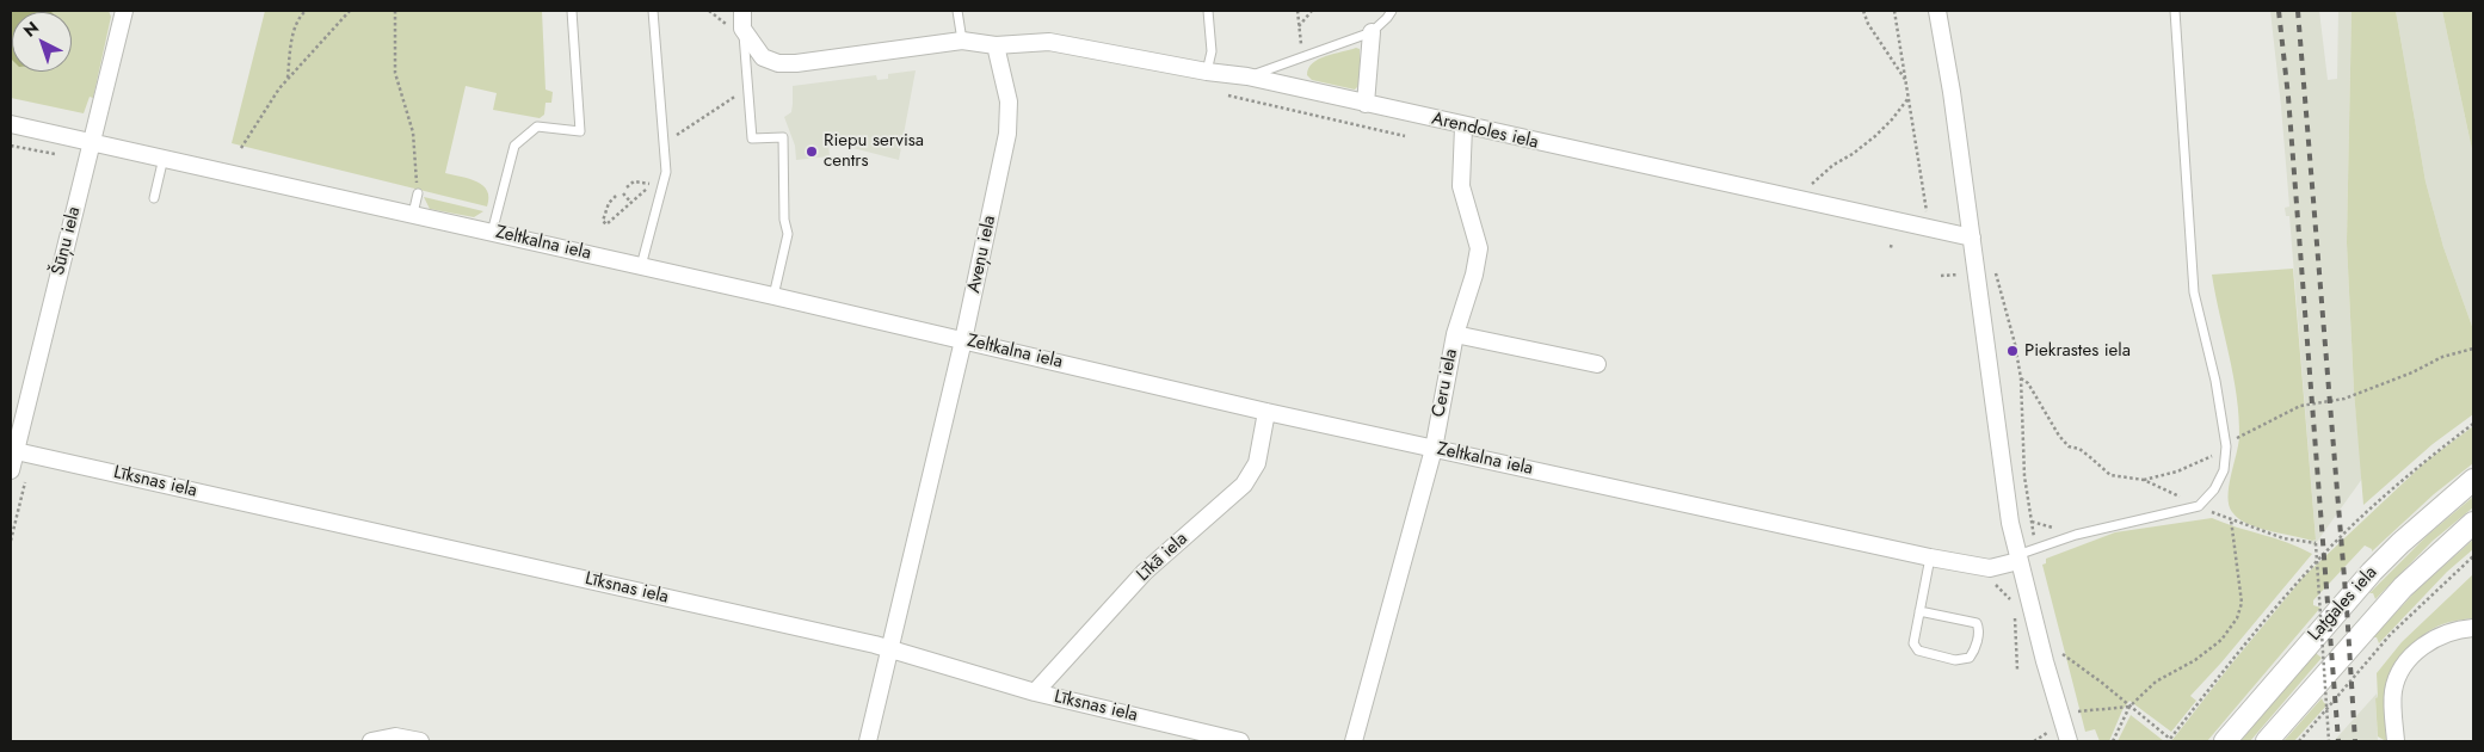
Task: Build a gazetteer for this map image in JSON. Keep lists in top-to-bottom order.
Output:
{
  "streets": {
    "street": [
      "Arendoles iela",
      "Šūņu iela",
      "Zeltkalna iela",
      "Aveņu iela",
      "Ceru iela",
      "Līksnas iela",
      "Līkā iela",
      "Latgales iela"
    ]
  },
  "crossings": [
    ["Arendoles iela", "Aveņu iela"],
    ["Arendoles iela", "Ceru iela"],
    ["Šūņu iela", "Zeltkalna iela"],
    ["Šūņu iela", "Līksnas iela"],
    ["Zeltkalna iela", "Aveņu iela"],
    ["Zeltkalna iela", "Ceru iela"],
    ["Zeltkalna iela", "Līkā iela"],
    ["Aveņu iela", "Līksnas iela"],
    ["Līksnas iela", "Līkā iela"]
  ],
  "places": ["Riepu servisa centrs", "Piekrastes iela"],
  "north": "top left"
}
